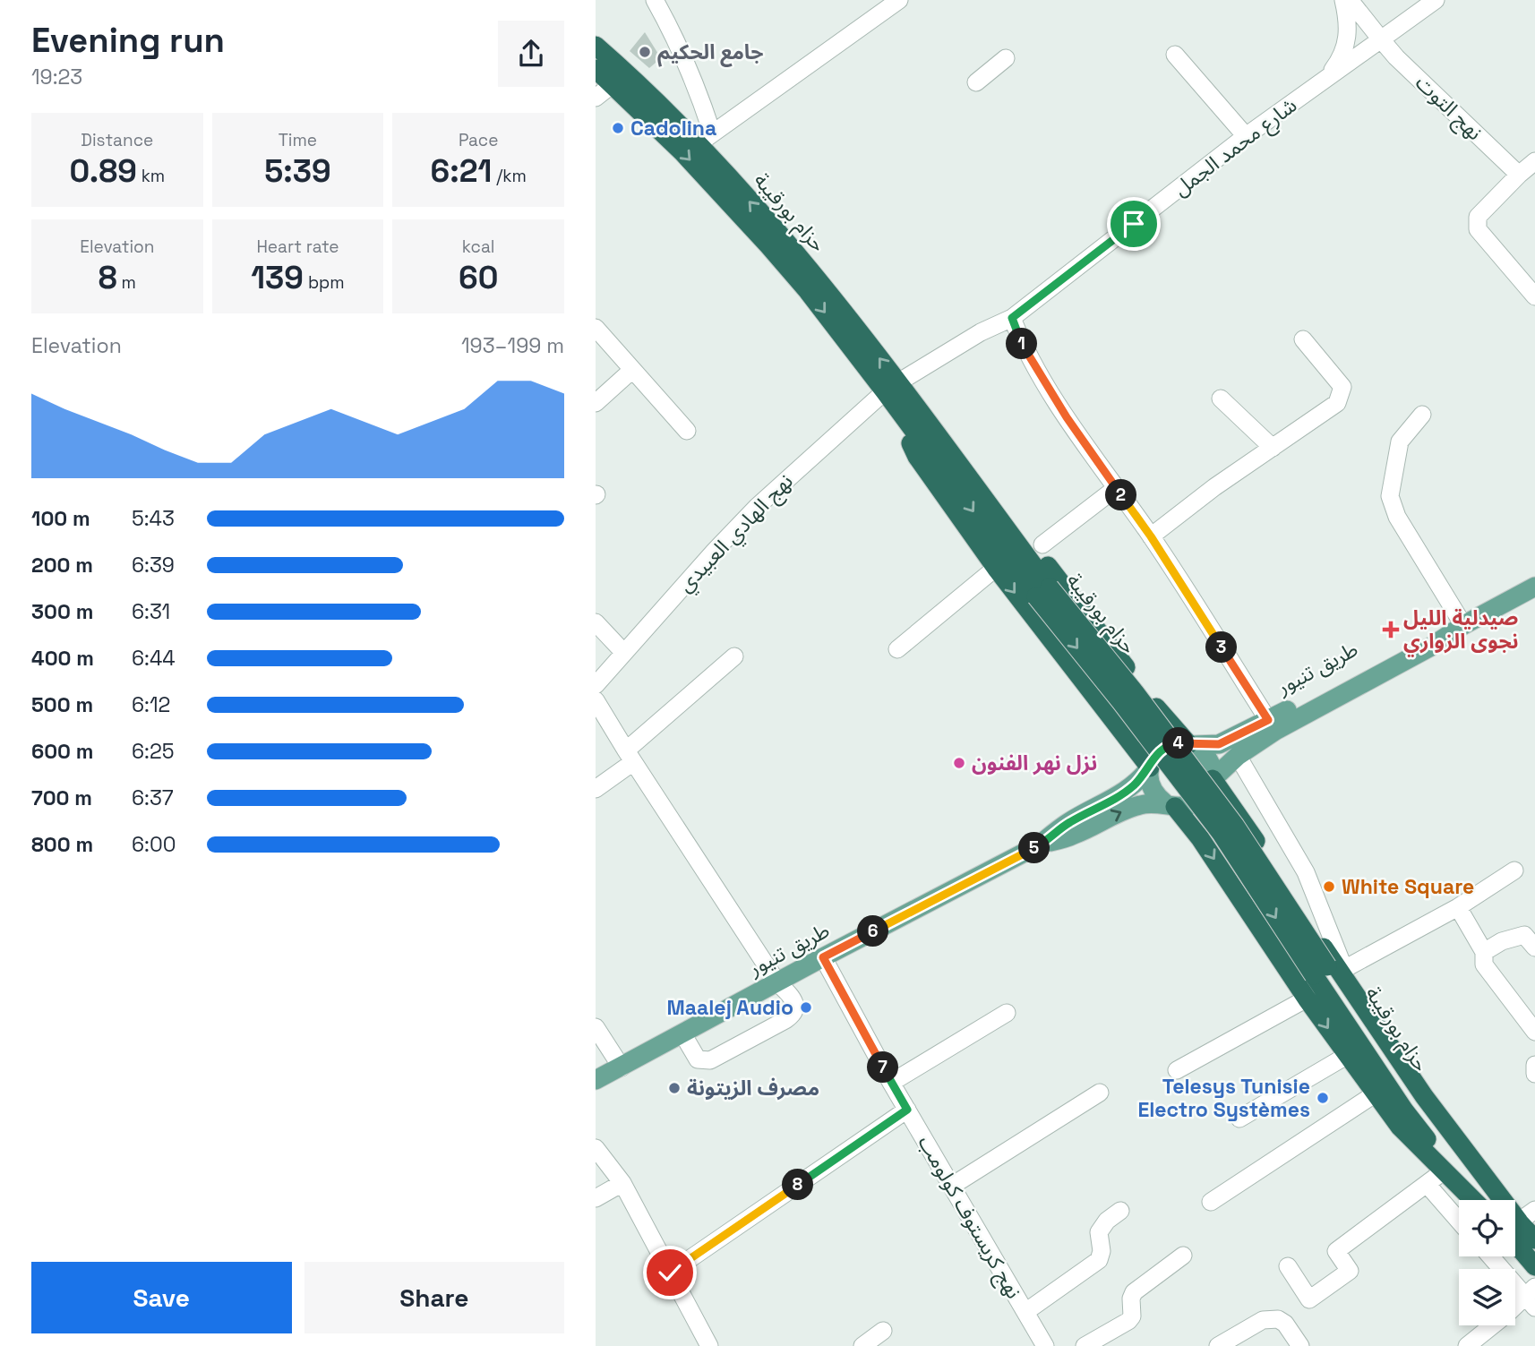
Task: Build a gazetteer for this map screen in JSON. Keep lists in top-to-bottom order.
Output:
{
  "streets": {
    "highway": ["حزام بورقيبة"],
    "main road": ["طريق تنيور"],
    "street": [
      "نهج التوت",
      "شارع محمد الجمل",
      "نهج الهادي العبيدي",
      "نهج كريستوف كولومب"
    ]
  },
  "crossings": [
    ["نهج التوت", "شارع محمد الجمل"],
    ["شارع محمد الجمل", "حزام بورقيبة"],
    ["شارع محمد الجمل", "نهج الهادي العبيدي"],
    ["حزام بورقيبة", "نهج الهادي العبيدي"],
    ["طريق تنيور", "نهج كريستوف كولومب"]
  ],
  "places": {
    "other": [
      "جامع الحكيم",
      "Cadolina",
      "نزل نهر الفنون",
      "White Square",
      "Maalej Audio",
      "مصرف الزيتونة",
      "Telesys Tunisie Electro Systèmes"
    ],
    "health": ["صيدلية الليل نجوى الزواري"]
  },
  "page": {
    "heading": ["Evening run", "19:23"],
    "stats": [
      ["Distance", "0.89 km"],
      ["Time", "5:39"],
      ["Pace", "6:21 /km"],
      ["Elevation", "8 m"],
      ["Heart rate", "139 bpm"],
      ["kcal", "60"]
    ],
    "chart": ["Elevation", "193–199 m"],
    "pins": [
      "1",
      "2",
      "3",
      "4",
      "5",
      "6",
      "7",
      "8"
    ],
    "list": [
      {
        "name": "100 m",
        "note": "5:43"
      },
      {
        "name": "200 m",
        "note": "6:39"
      },
      {
        "name": "300 m",
        "note": "6:31"
      },
      {
        "name": "400 m",
        "note": "6:44"
      },
      {
        "name": "500 m",
        "note": "6:12"
      },
      {
        "name": "600 m",
        "note": "6:25"
      },
      {
        "name": "700 m",
        "note": "6:37"
      },
      {
        "name": "800 m",
        "note": "6:00"
      }
    ],
    "buttons": ["Save", "Share"]
  }
}
